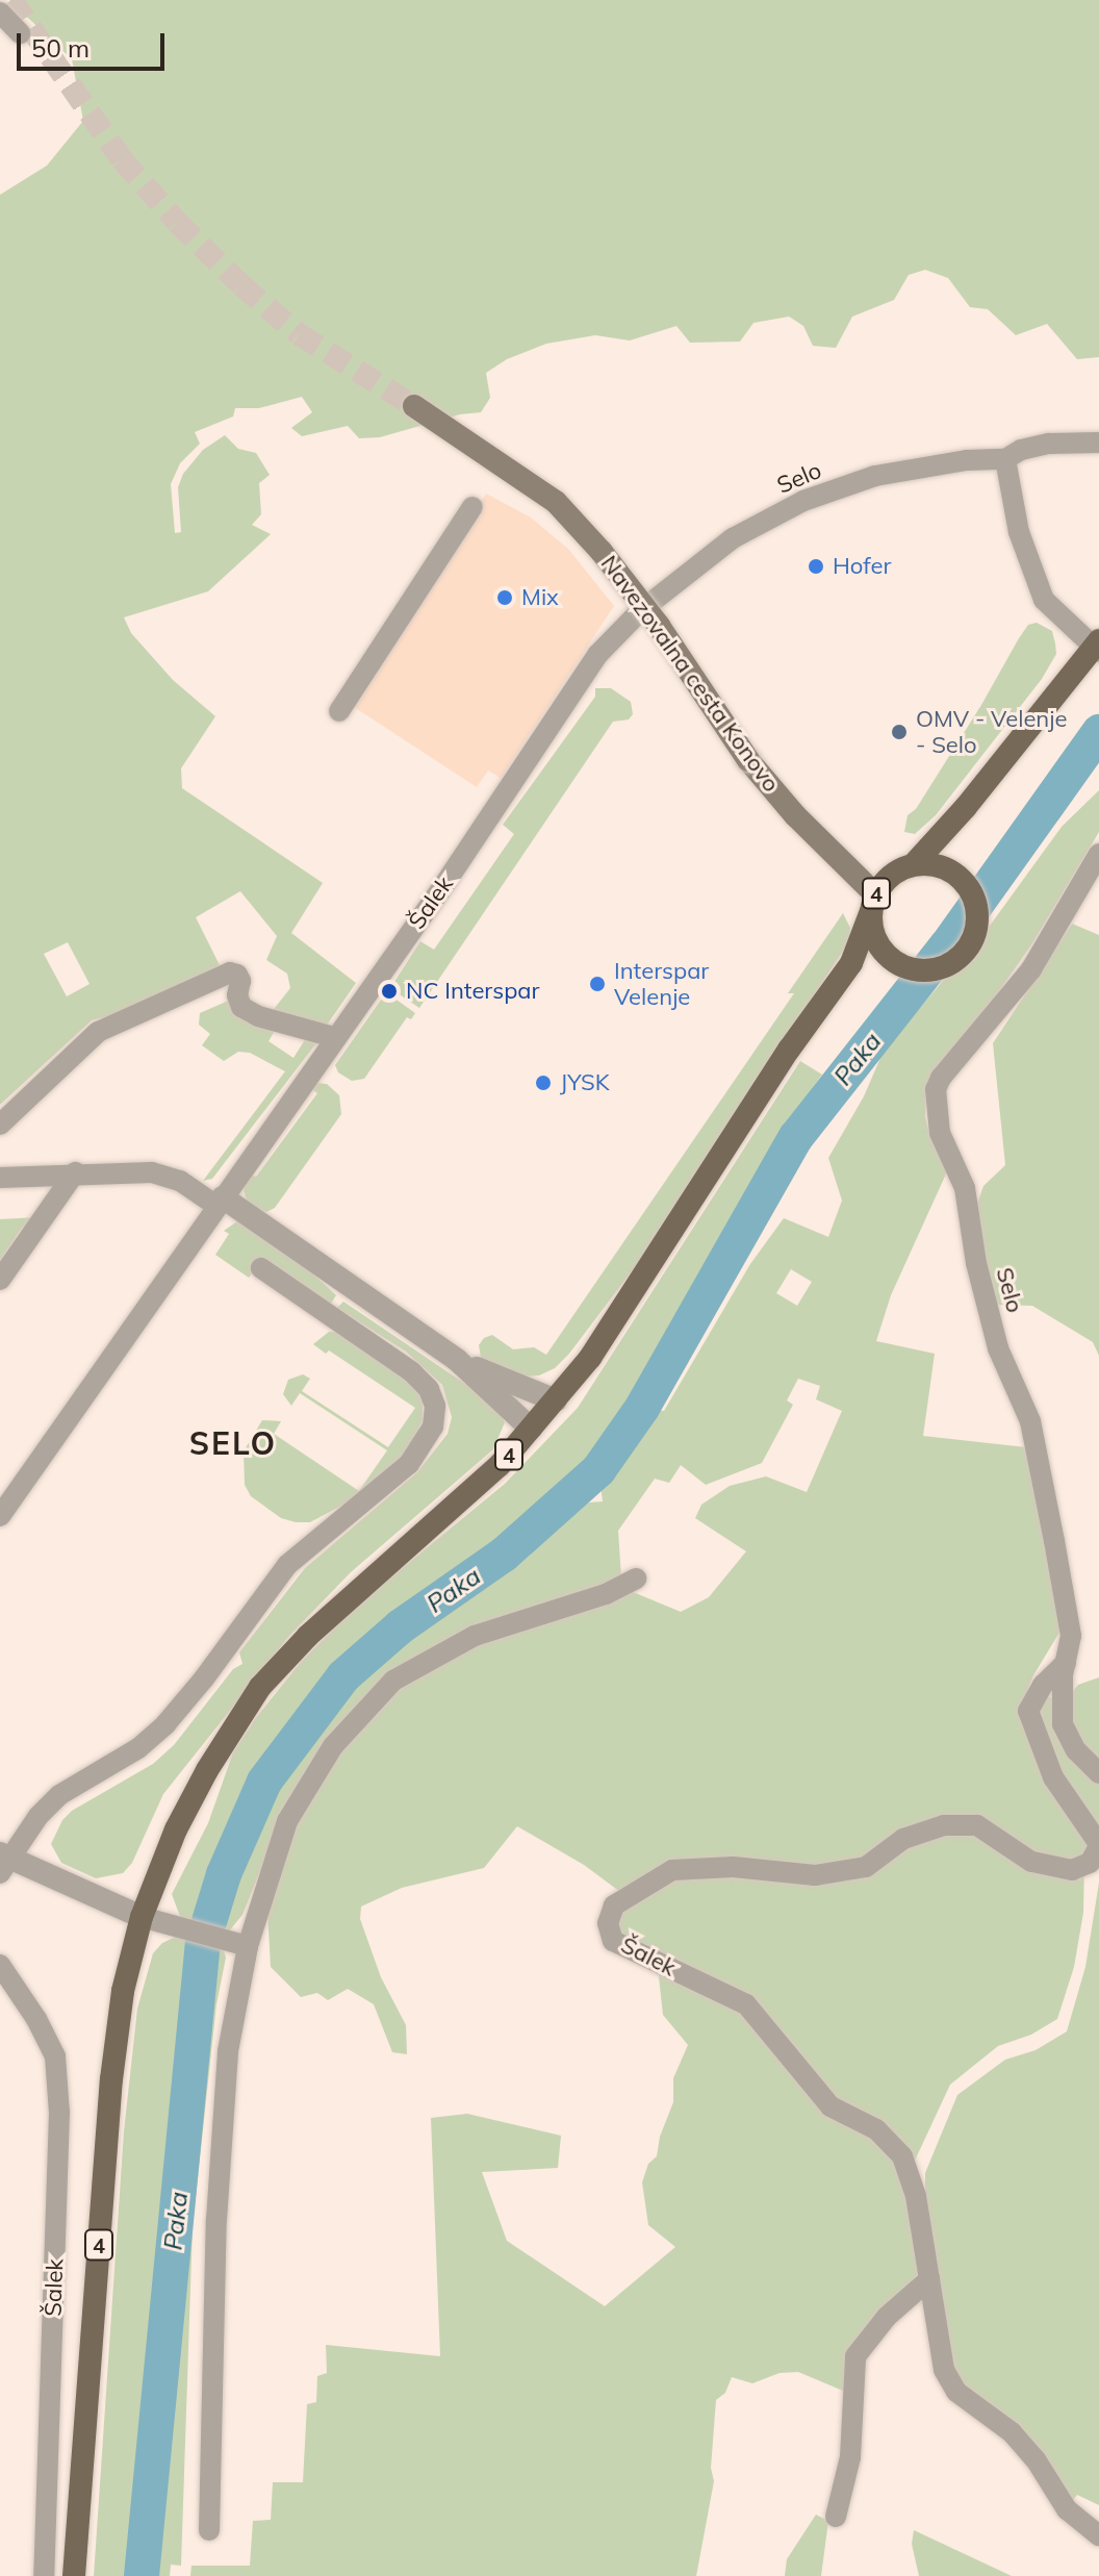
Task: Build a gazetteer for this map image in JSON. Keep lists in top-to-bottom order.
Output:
{
  "streets": {
    "main road": ["Navezovalna cesta Konovo", "4"],
    "street": ["Selo", "Šalek"]
  },
  "crossings": [
    ["Selo", "Šalek"],
    ["Navezovalna cesta Konovo", "4"]
  ],
  "districts": ["SELO"],
  "water": ["Paka"],
  "places": [
    "Hofer",
    "Mix",
    "OMV - Velenje - Selo",
    "Interspar Velenje",
    "NC Interspar",
    "JYSK"
  ],
  "scale_bar": "50 m"
}
